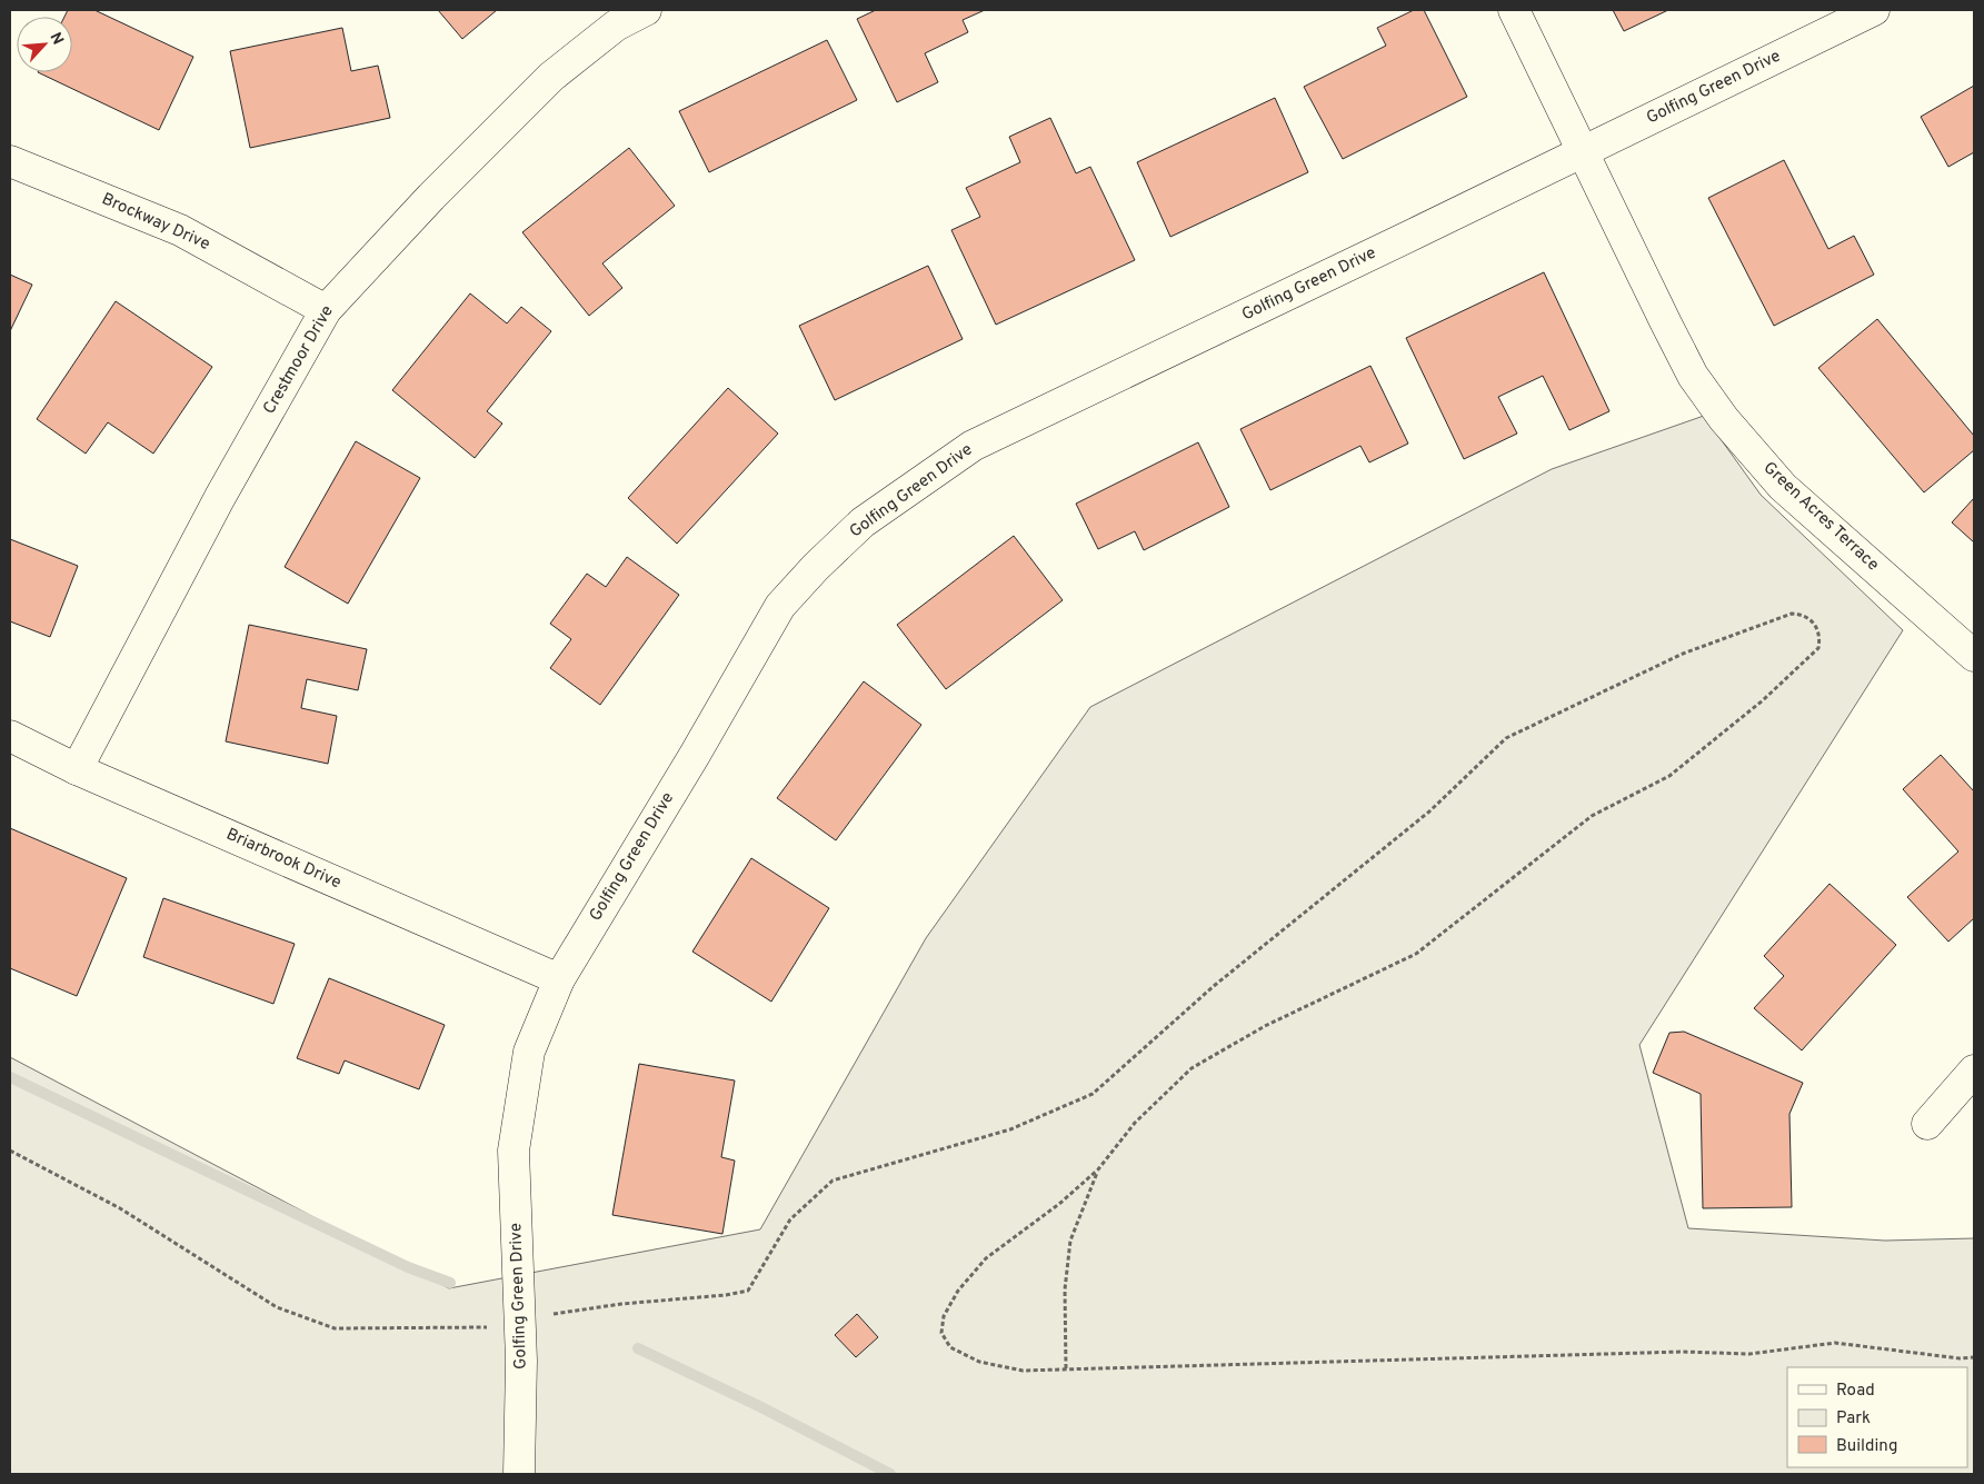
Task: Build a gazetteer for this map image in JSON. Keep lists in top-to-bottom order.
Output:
{
  "streets": {
    "street": [
      "Golfing Green Drive",
      "Brockway Drive",
      "Crestmoor Drive",
      "Green Acres Terrace",
      "Briarbrook Drive"
    ]
  },
  "crossings": [
    ["Golfing Green Drive", "Green Acres Terrace"],
    ["Golfing Green Drive", "Briarbrook Drive"],
    ["Brockway Drive", "Crestmoor Drive"],
    ["Crestmoor Drive", "Briarbrook Drive"]
  ],
  "legend": ["Road", "Park", "Building"],
  "north": "top right"
}
